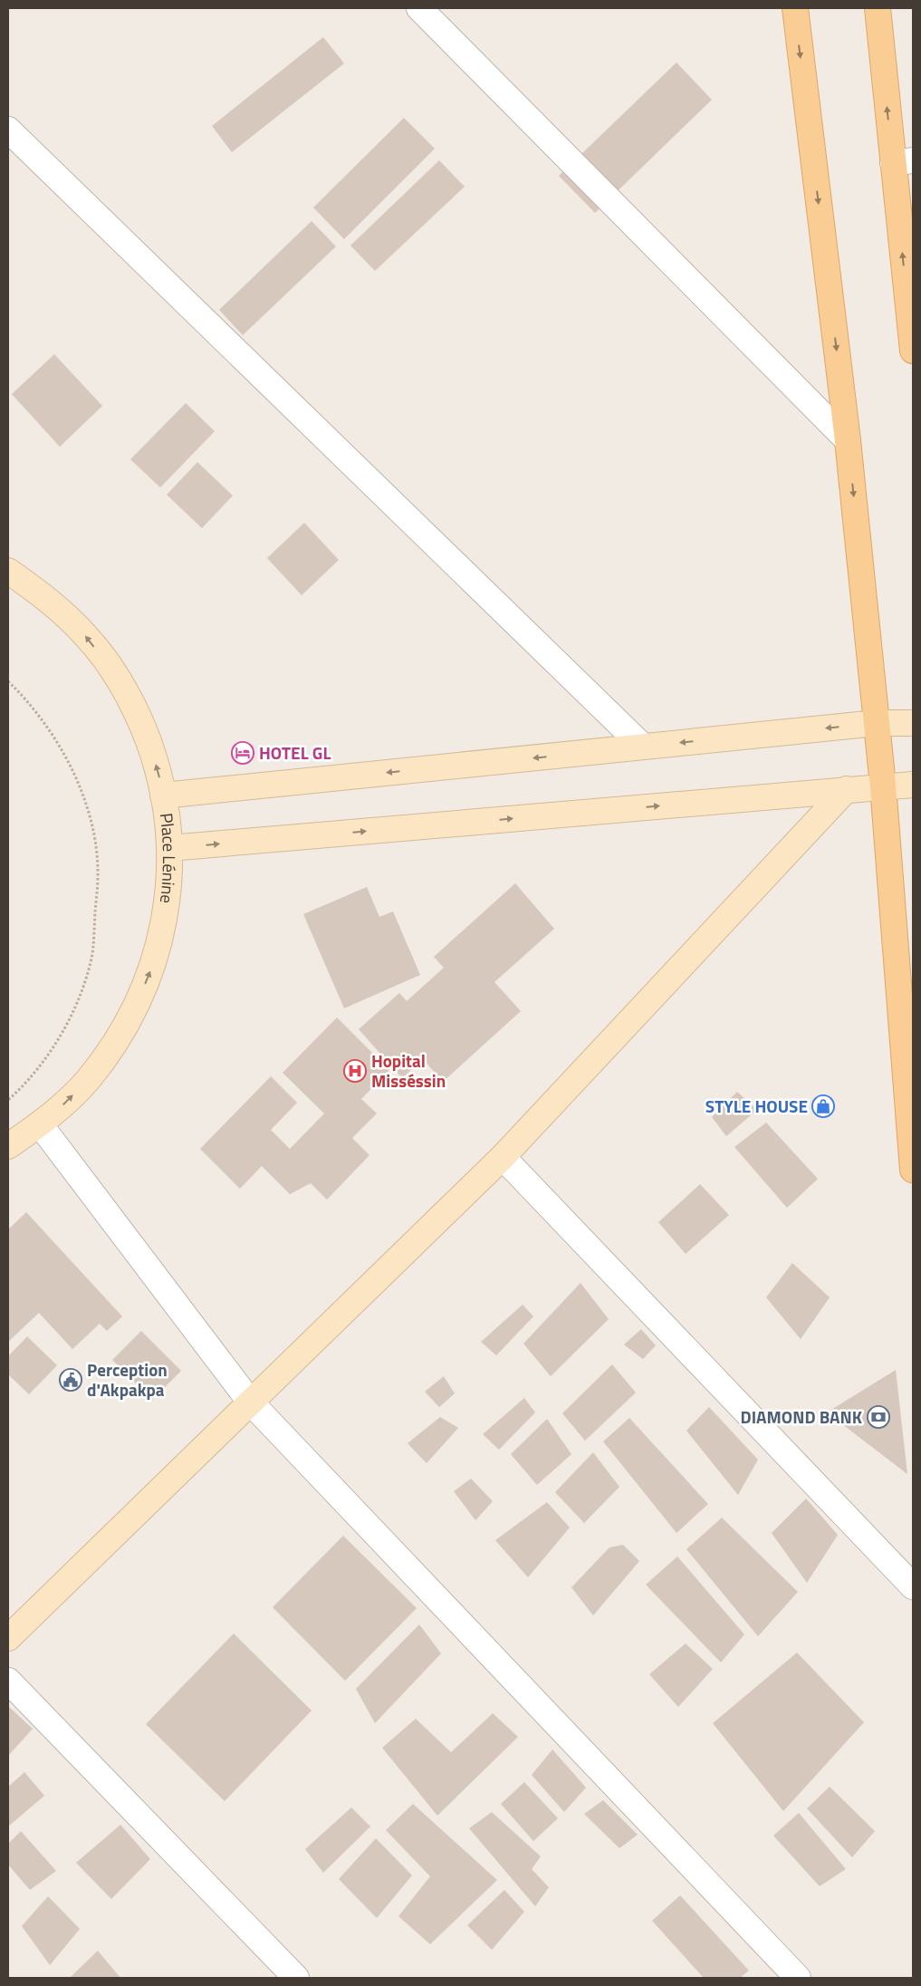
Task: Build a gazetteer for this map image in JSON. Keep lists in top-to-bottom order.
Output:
{
  "streets": {
    "main road": ["Place Lénine"]
  },
  "one_way": ["Place Lénine"],
  "places": {
    "hotel": ["HOTEL GL"],
    "hospital": ["Hopital Misséssin"],
    "shop": ["STYLE HOUSE"],
    "public building": ["Perception d'Akpakpa"],
    "bank": ["DIAMOND BANK"]
  }
}
